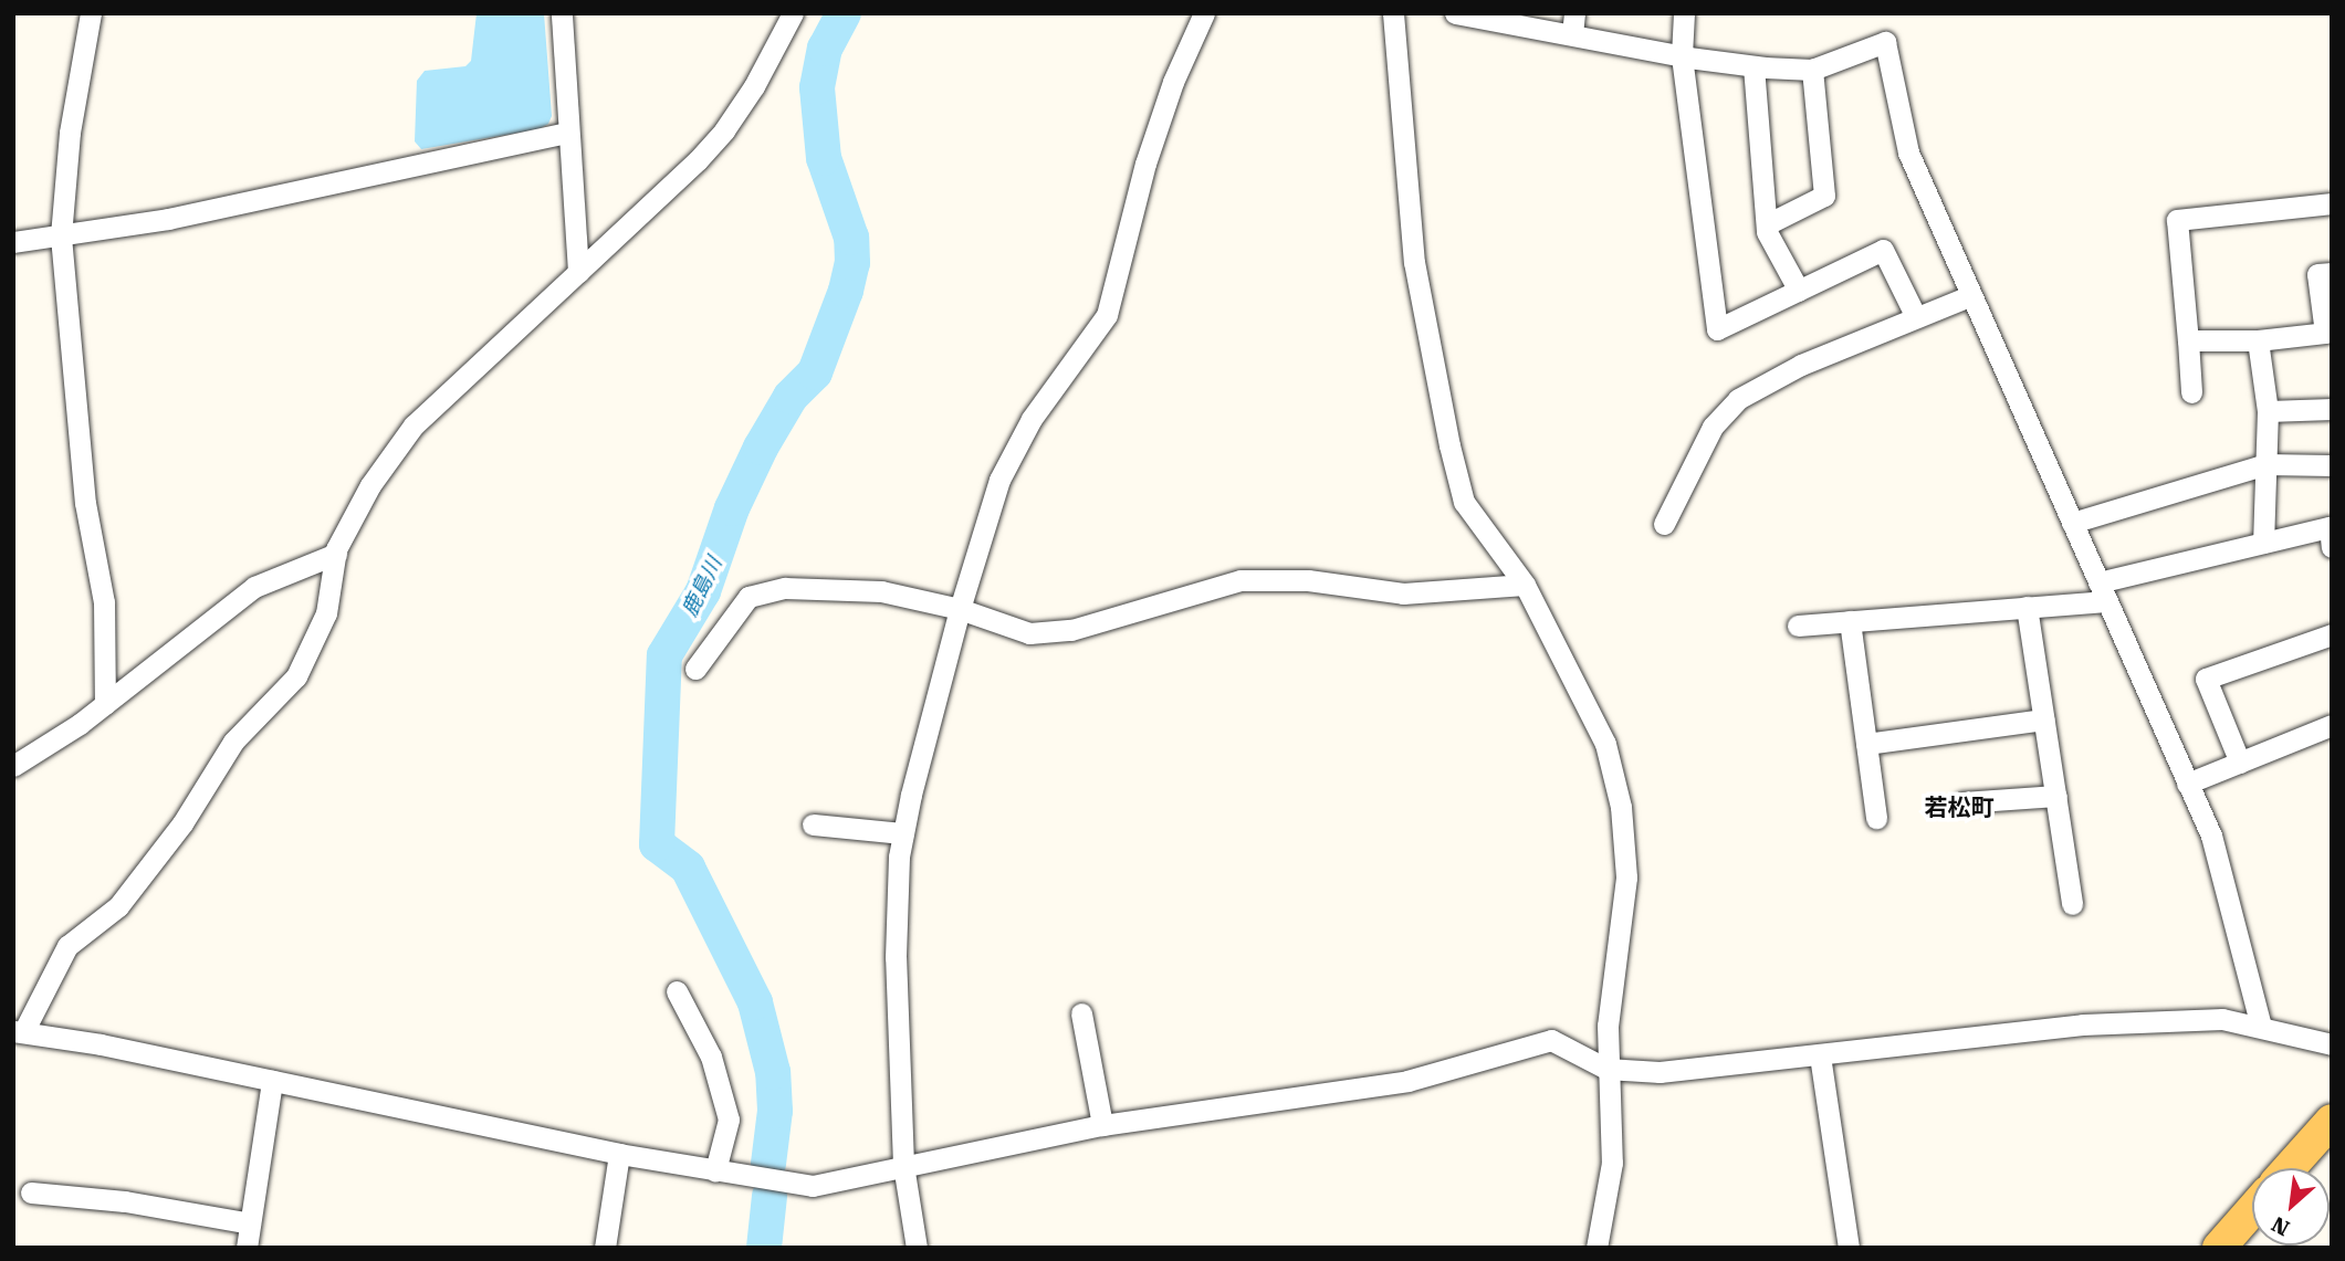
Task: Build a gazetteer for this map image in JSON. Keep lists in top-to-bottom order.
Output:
{
  "districts": ["若松町"],
  "water": ["鹿島川"],
  "north": "bottom left"
}
